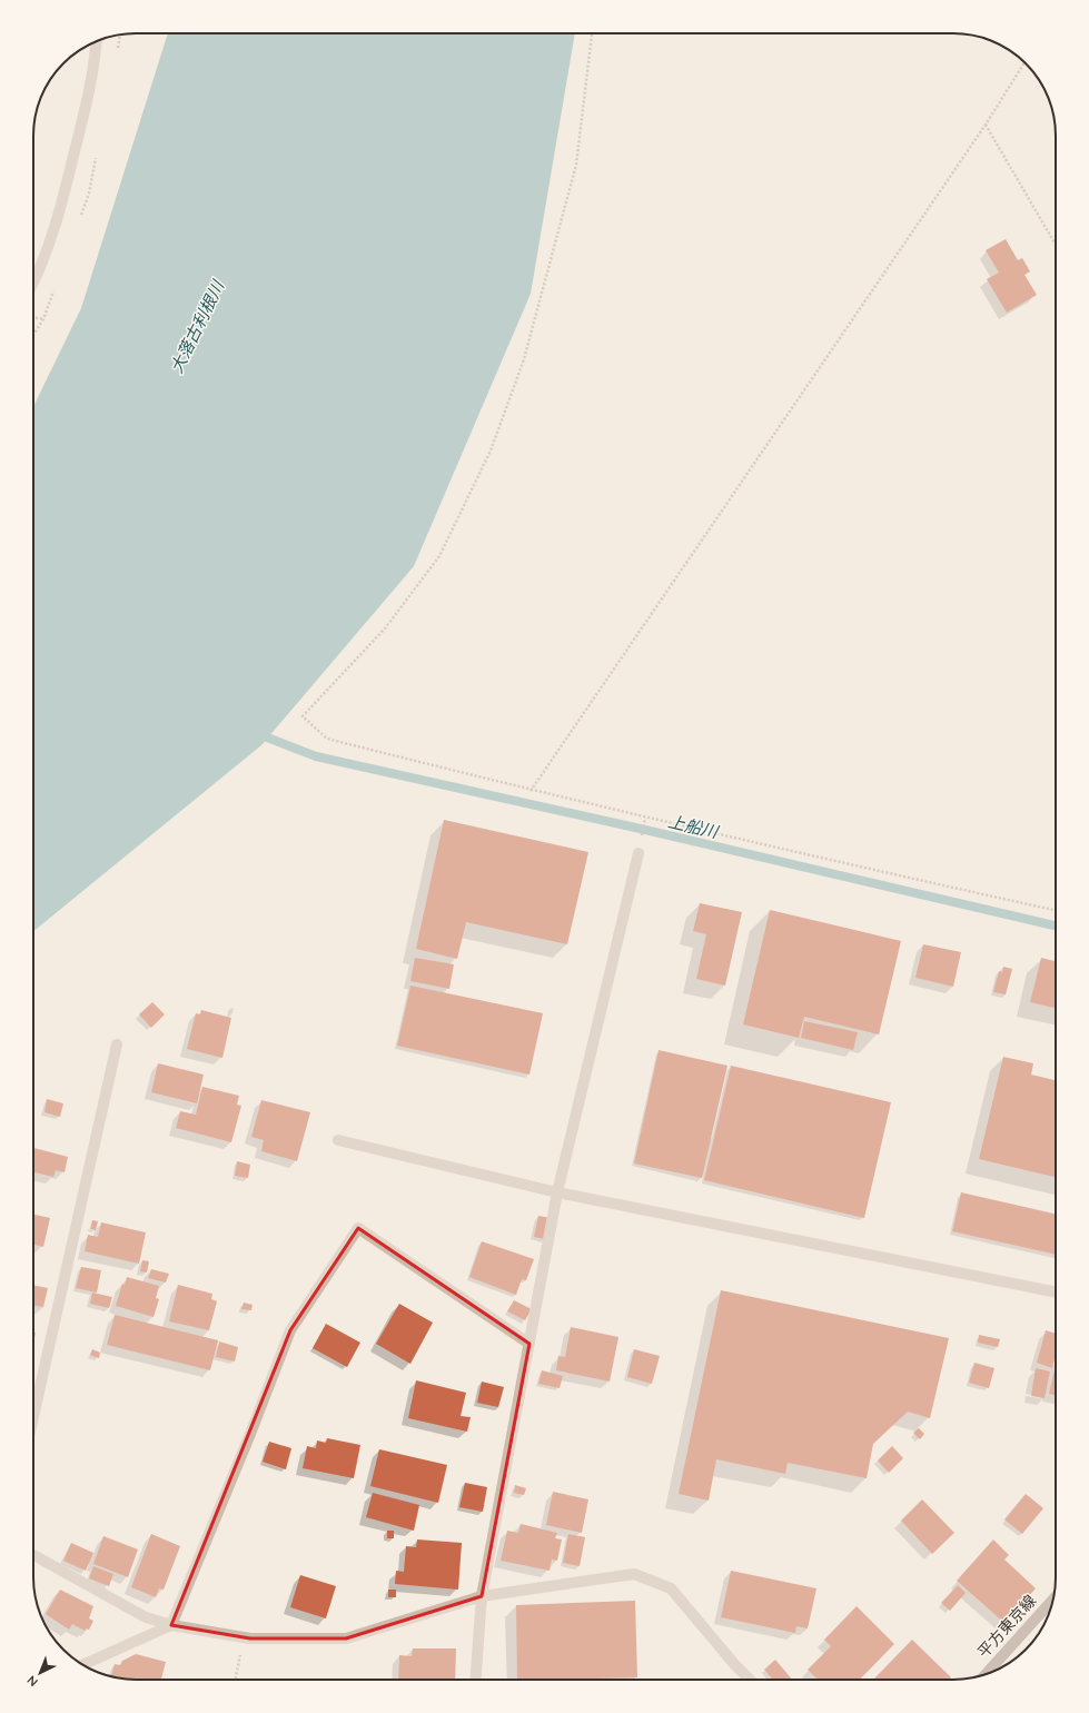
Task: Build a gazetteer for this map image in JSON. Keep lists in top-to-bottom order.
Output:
{
  "streets": {
    "main road": ["平方東京線"]
  },
  "water": ["大落古利根川", "上船川"],
  "north": "bottom left"
}
